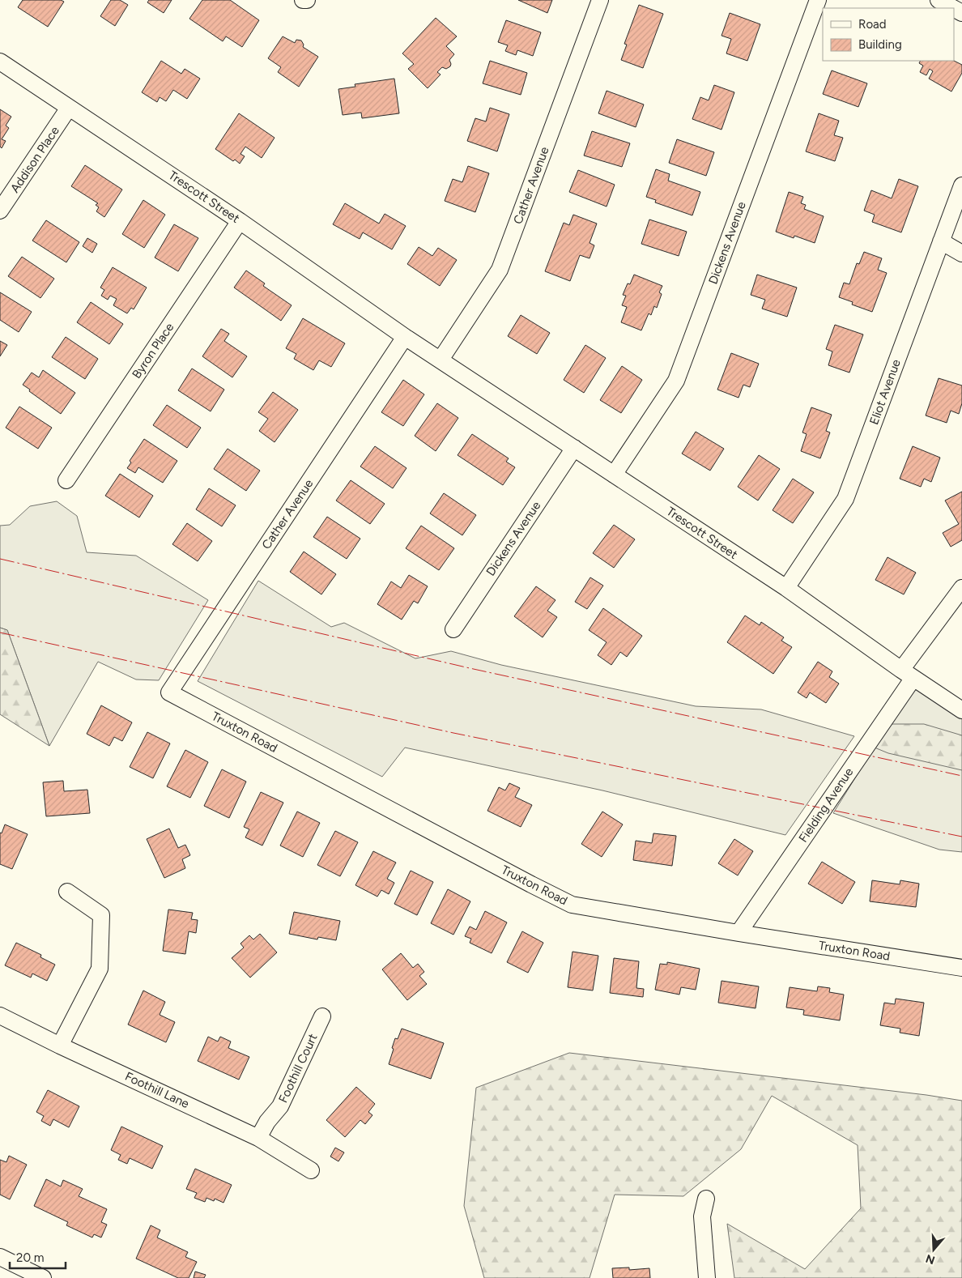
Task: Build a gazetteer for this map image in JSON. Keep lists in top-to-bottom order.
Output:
{
  "streets": {
    "street": [
      "Addison Place",
      "Cather Avenue",
      "Trescott Street",
      "Dickens Avenue",
      "Byron Place",
      "Eliot Avenue",
      "Truxton Road",
      "Fielding Avenue",
      "Foothill Court",
      "Foothill Lane"
    ]
  },
  "crossings": [
    ["Addison Place", "Trescott Street"],
    ["Cather Avenue", "Trescott Street"],
    ["Cather Avenue", "Truxton Road"],
    ["Trescott Street", "Dickens Avenue"],
    ["Trescott Street", "Byron Place"],
    ["Trescott Street", "Eliot Avenue"],
    ["Trescott Street", "Fielding Avenue"],
    ["Truxton Road", "Fielding Avenue"],
    ["Foothill Court", "Foothill Lane"]
  ],
  "legend": ["Road", "Building"],
  "scale_bar": "20 m",
  "north": "bottom"
}
